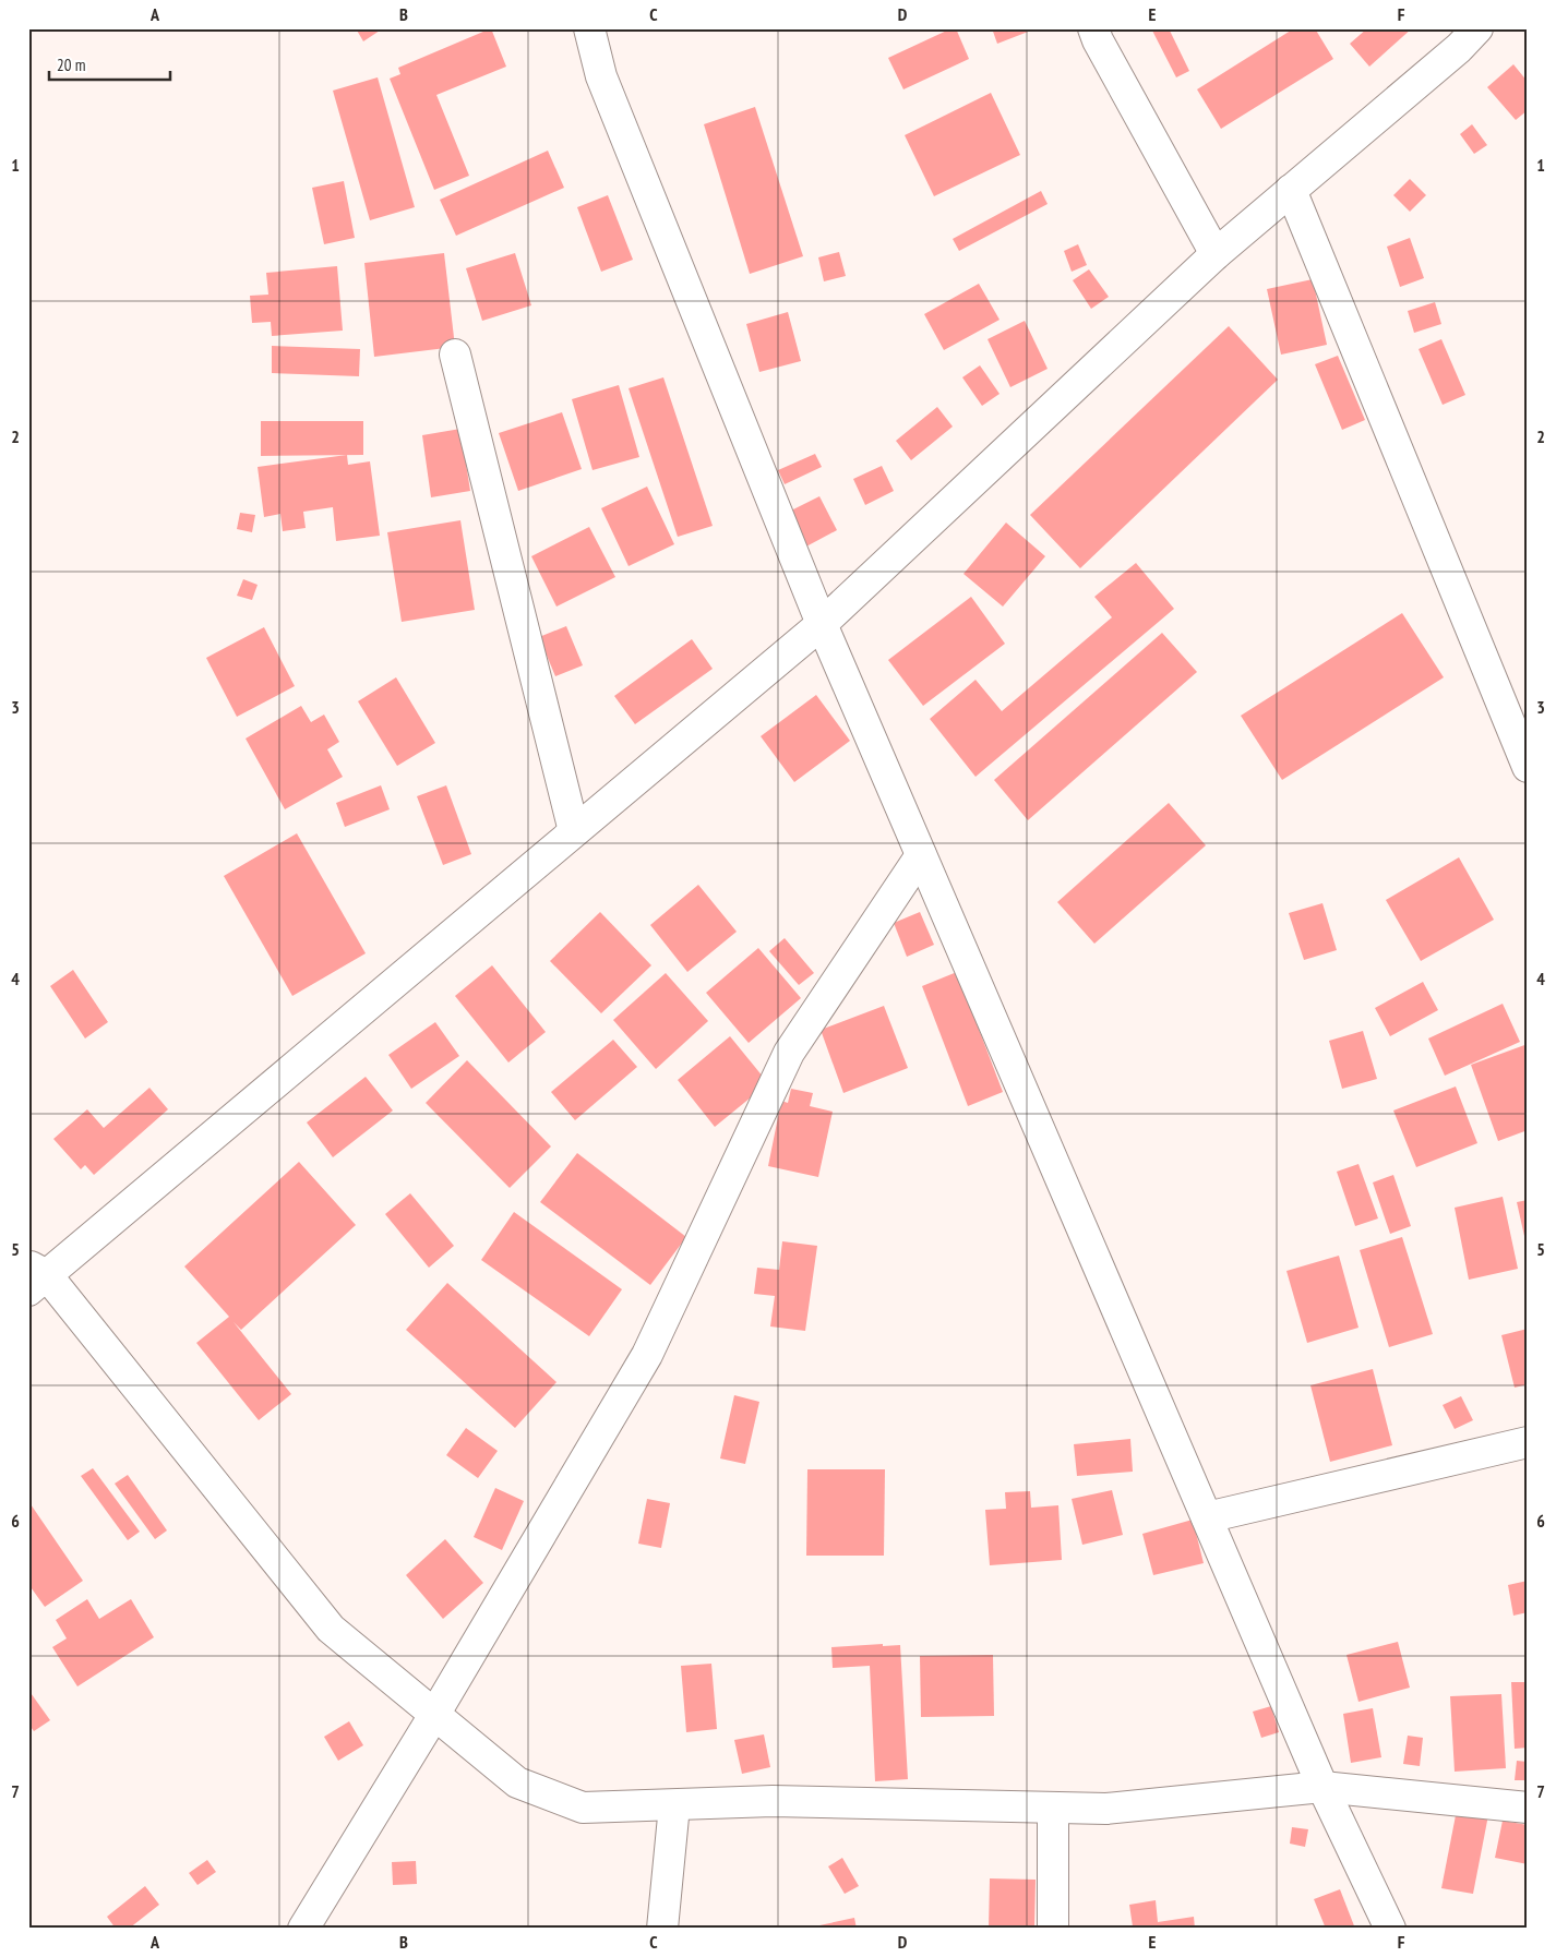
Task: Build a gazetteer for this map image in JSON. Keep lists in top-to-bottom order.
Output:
{
  "scale_bar": "20 m",
  "grid": {
    "columns": [
      "A",
      "B",
      "C",
      "D",
      "E",
      "F"
    ],
    "rows": [
      "1",
      "2",
      "3",
      "4",
      "5",
      "6",
      "7"
    ]
  }
}
